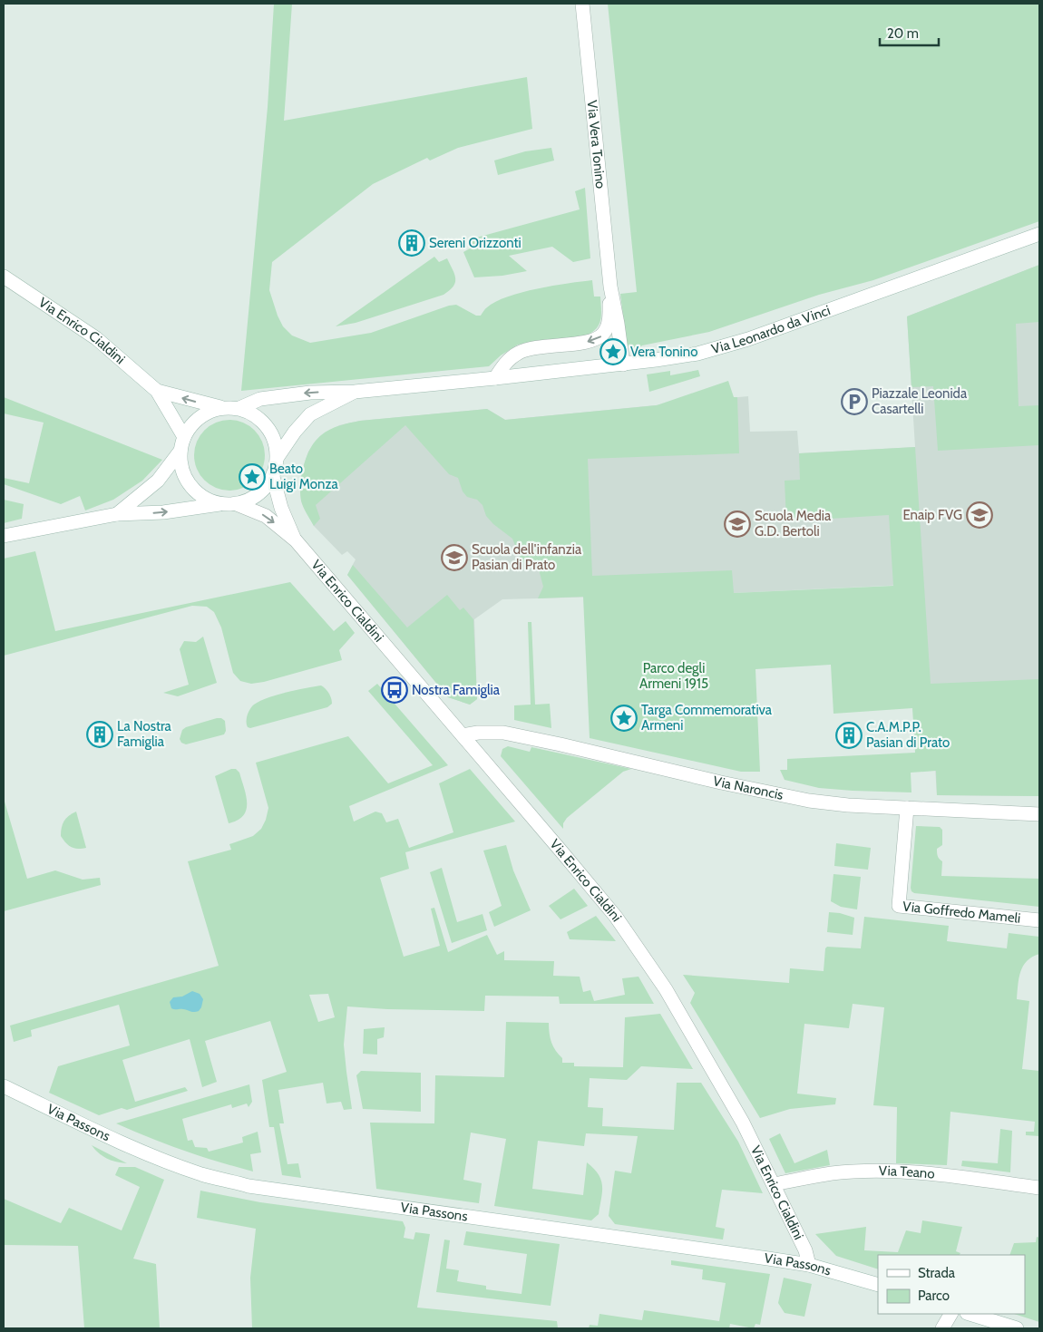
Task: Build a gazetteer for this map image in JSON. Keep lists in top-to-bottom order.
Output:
{
  "streets": {
    "street": [
      "Via Vera Tonino",
      "Via Leonardo da Vinci",
      "Via Enrico Cialdini",
      "Via Naroncis",
      "Via Goffredo Mameli",
      "Via Passons",
      "Via Teano"
    ]
  },
  "crossings": [
    ["Via Vera Tonino", "Via Leonardo da Vinci"],
    ["Via Leonardo da Vinci", "Via Enrico Cialdini"],
    ["Via Enrico Cialdini", "Via Naroncis"],
    ["Via Enrico Cialdini", "Via Passons"],
    ["Via Enrico Cialdini", "Via Teano"],
    ["Via Naroncis", "Via Goffredo Mameli"]
  ],
  "parks": ["Parco degli Armeni 1915"],
  "places": {
    "building": ["Sereni Orizzonti", "La Nostra Famiglia", "C.A.M.P.P. Pasian di Prato"],
    "place": ["Vera Tonino", "Beato Luigi Monza", "Targa Commemorativa Armeni"],
    "parking": ["Piazzale Leonida Casartelli"],
    "school or university": ["Enaip FVG", "Scuola Media G.D. Bertoli", "Scuola dell'infanzia Pasian di Prato"],
    "bus stop": ["Nostra Famiglia"]
  },
  "legend": ["Strada", "Parco"],
  "scale_bar": "20 m"
}
